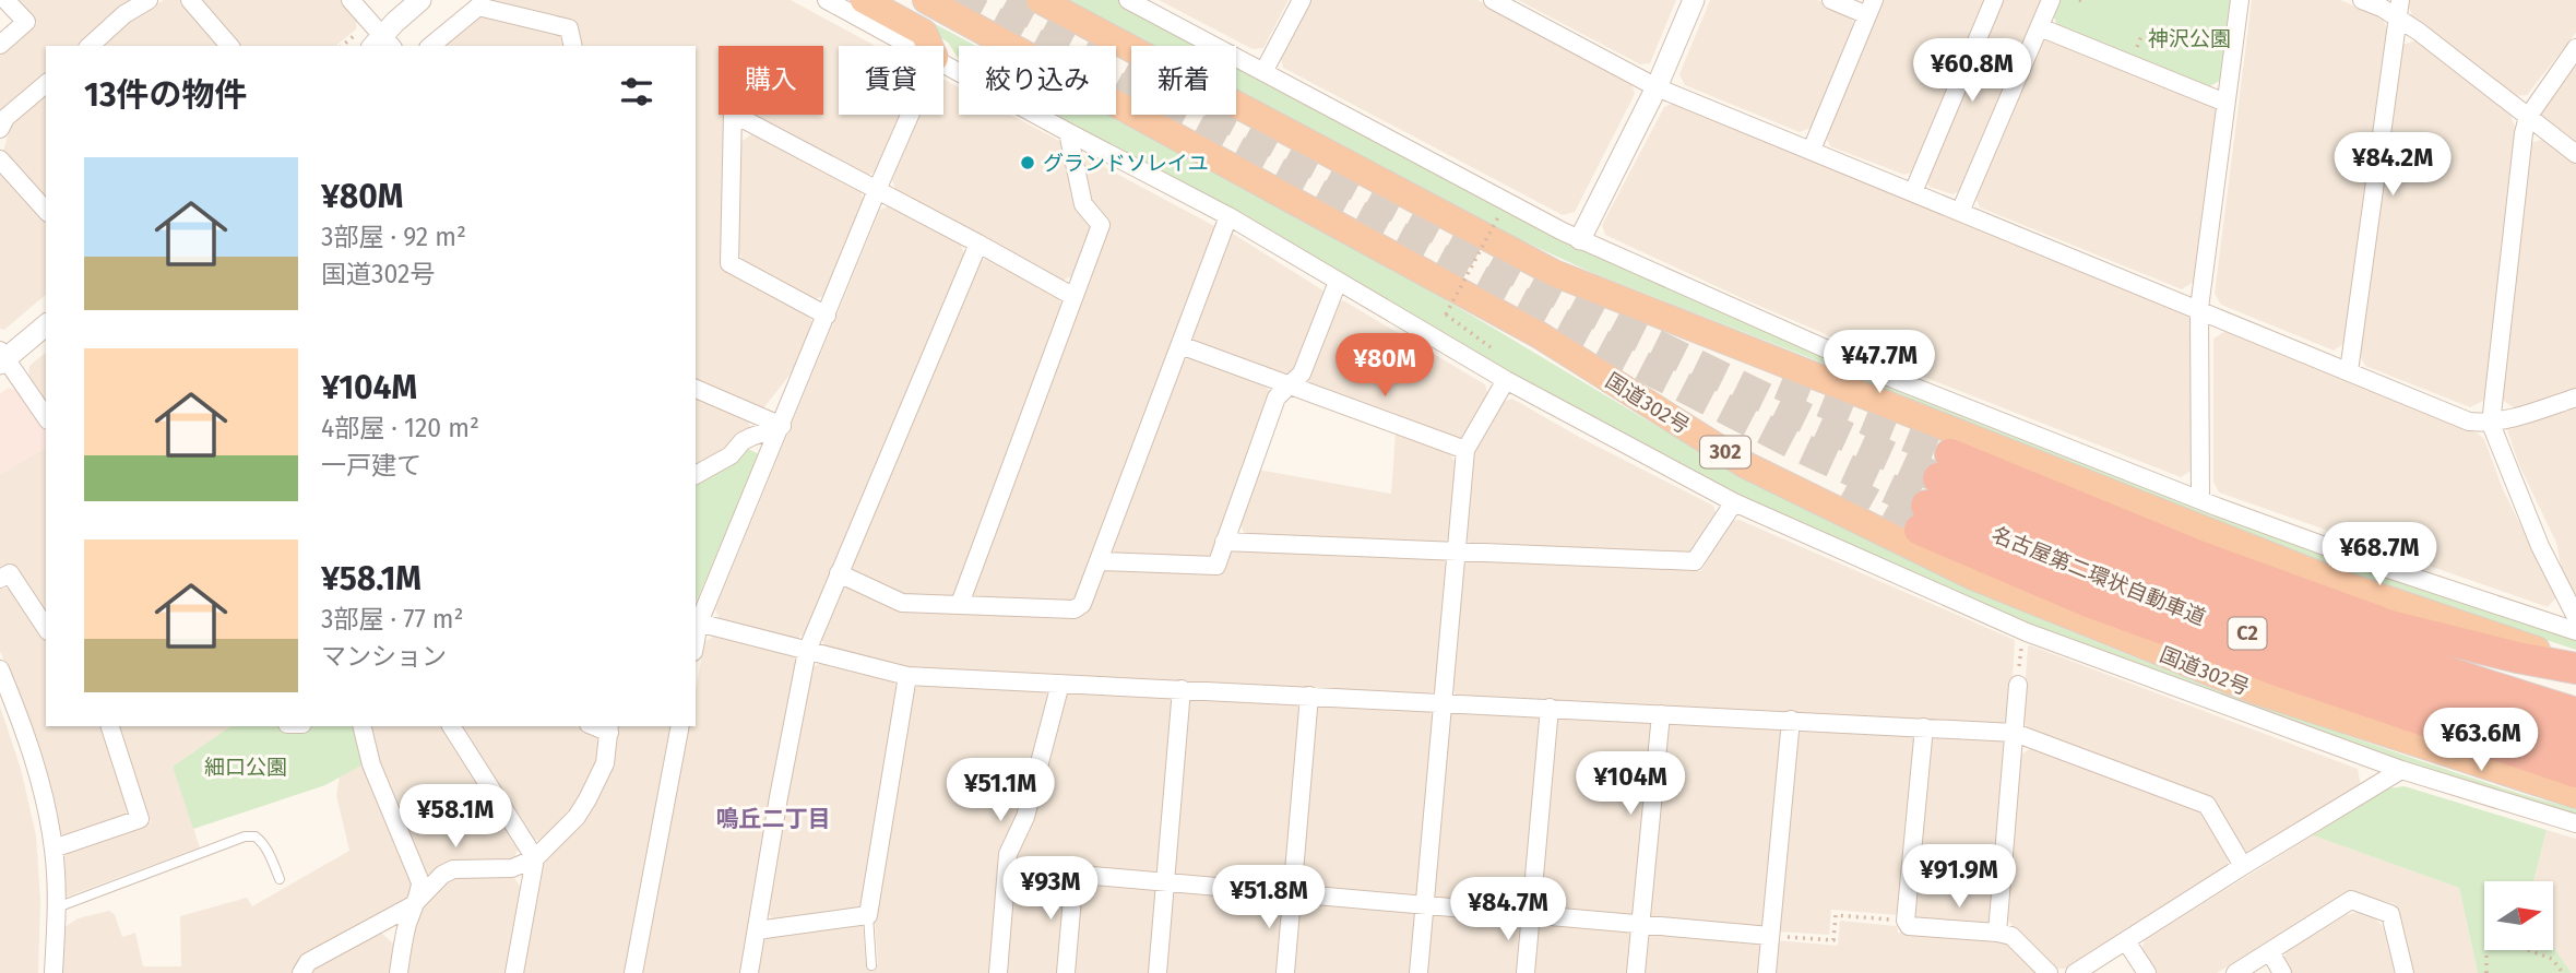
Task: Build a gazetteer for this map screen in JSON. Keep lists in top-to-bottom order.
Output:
{
  "streets": {
    "highway": [
      "国道302号",
      "302",
      "名古屋第二環状自動車道",
      "C2"
    ]
  },
  "districts": ["鳴丘二丁目"],
  "parks": ["神沢公園", "細口公園"],
  "places": ["グランドソレイユ"],
  "north": "right",
  "page": {
    "price": [
      "¥60.8M",
      "¥84.2M",
      "¥47.7M",
      "¥80M",
      "¥68.7M",
      "¥63.6M",
      "¥104M",
      "¥51.1M",
      "¥58.1M",
      "¥91.9M",
      "¥93M",
      "¥51.8M",
      "¥84.7M"
    ],
    "chip": [
      "購入",
      "賃貸",
      "絞り込み",
      "新着"
    ],
    "heading": "13件の物件",
    "list": [
      {
        "name": "¥80M",
        "note": "3部屋 · 92 m² · 国道302号"
      },
      {
        "name": "¥104M",
        "note": "4部屋 · 120 m² · 一戸建て"
      },
      {
        "name": "¥58.1M",
        "note": "3部屋 · 77 m² · マンション"
      }
    ]
  }
}
